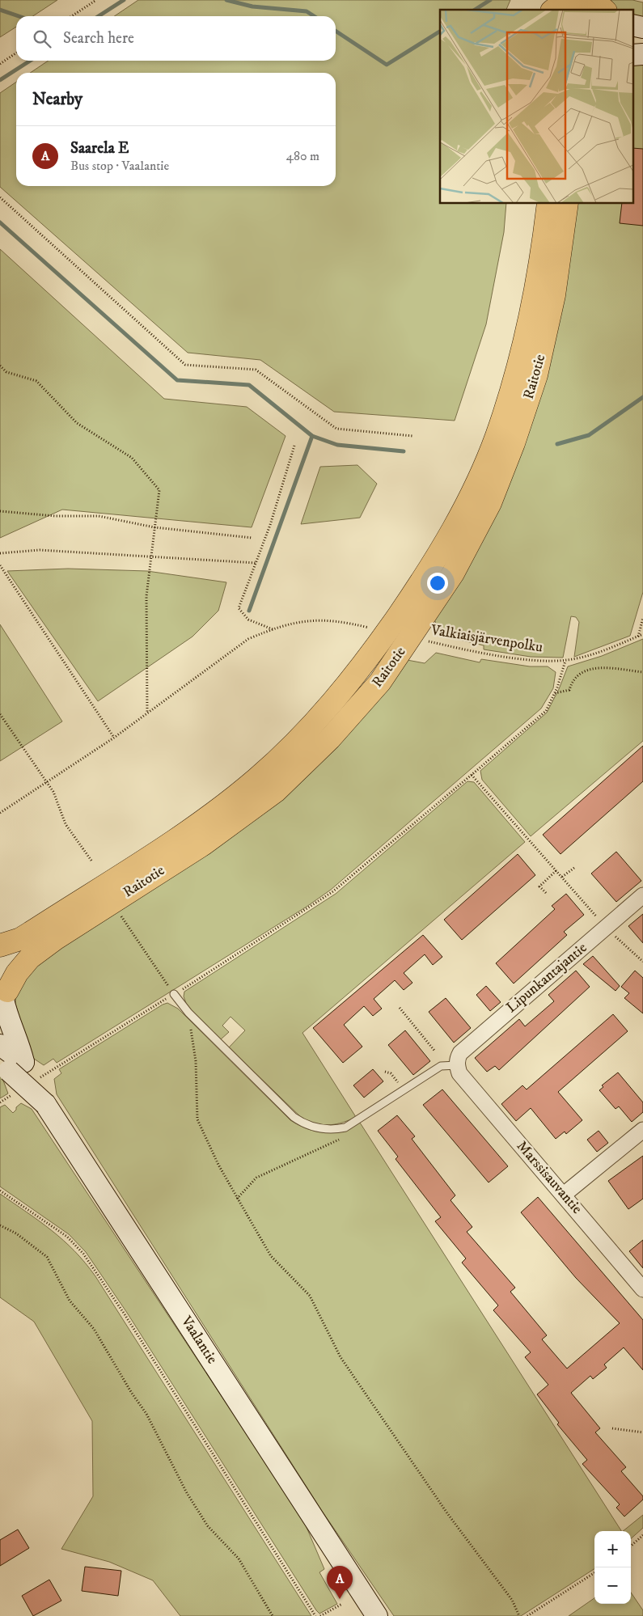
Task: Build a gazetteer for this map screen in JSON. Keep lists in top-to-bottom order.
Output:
{
  "streets": {
    "main road": ["Raitotie"],
    "street": ["Lipunkantajantie", "Marssisauvantie", "Vaalantie"],
    "path": ["Valkiaisjärvenpolku"]
  },
  "crossings": [
    ["Raitotie", "Vaalantie"],
    ["Lipunkantajantie", "Marssisauvantie"]
  ],
  "page": {
    "search": "Search here",
    "heading": "Nearby",
    "list": [
      {
        "mark": "A",
        "name": "Saarela E",
        "note": "Bus stop · Vaalantie",
        "value": "480 m"
      }
    ],
    "map_buttons": ["+", "−"],
    "pins": "A"
  }
}
